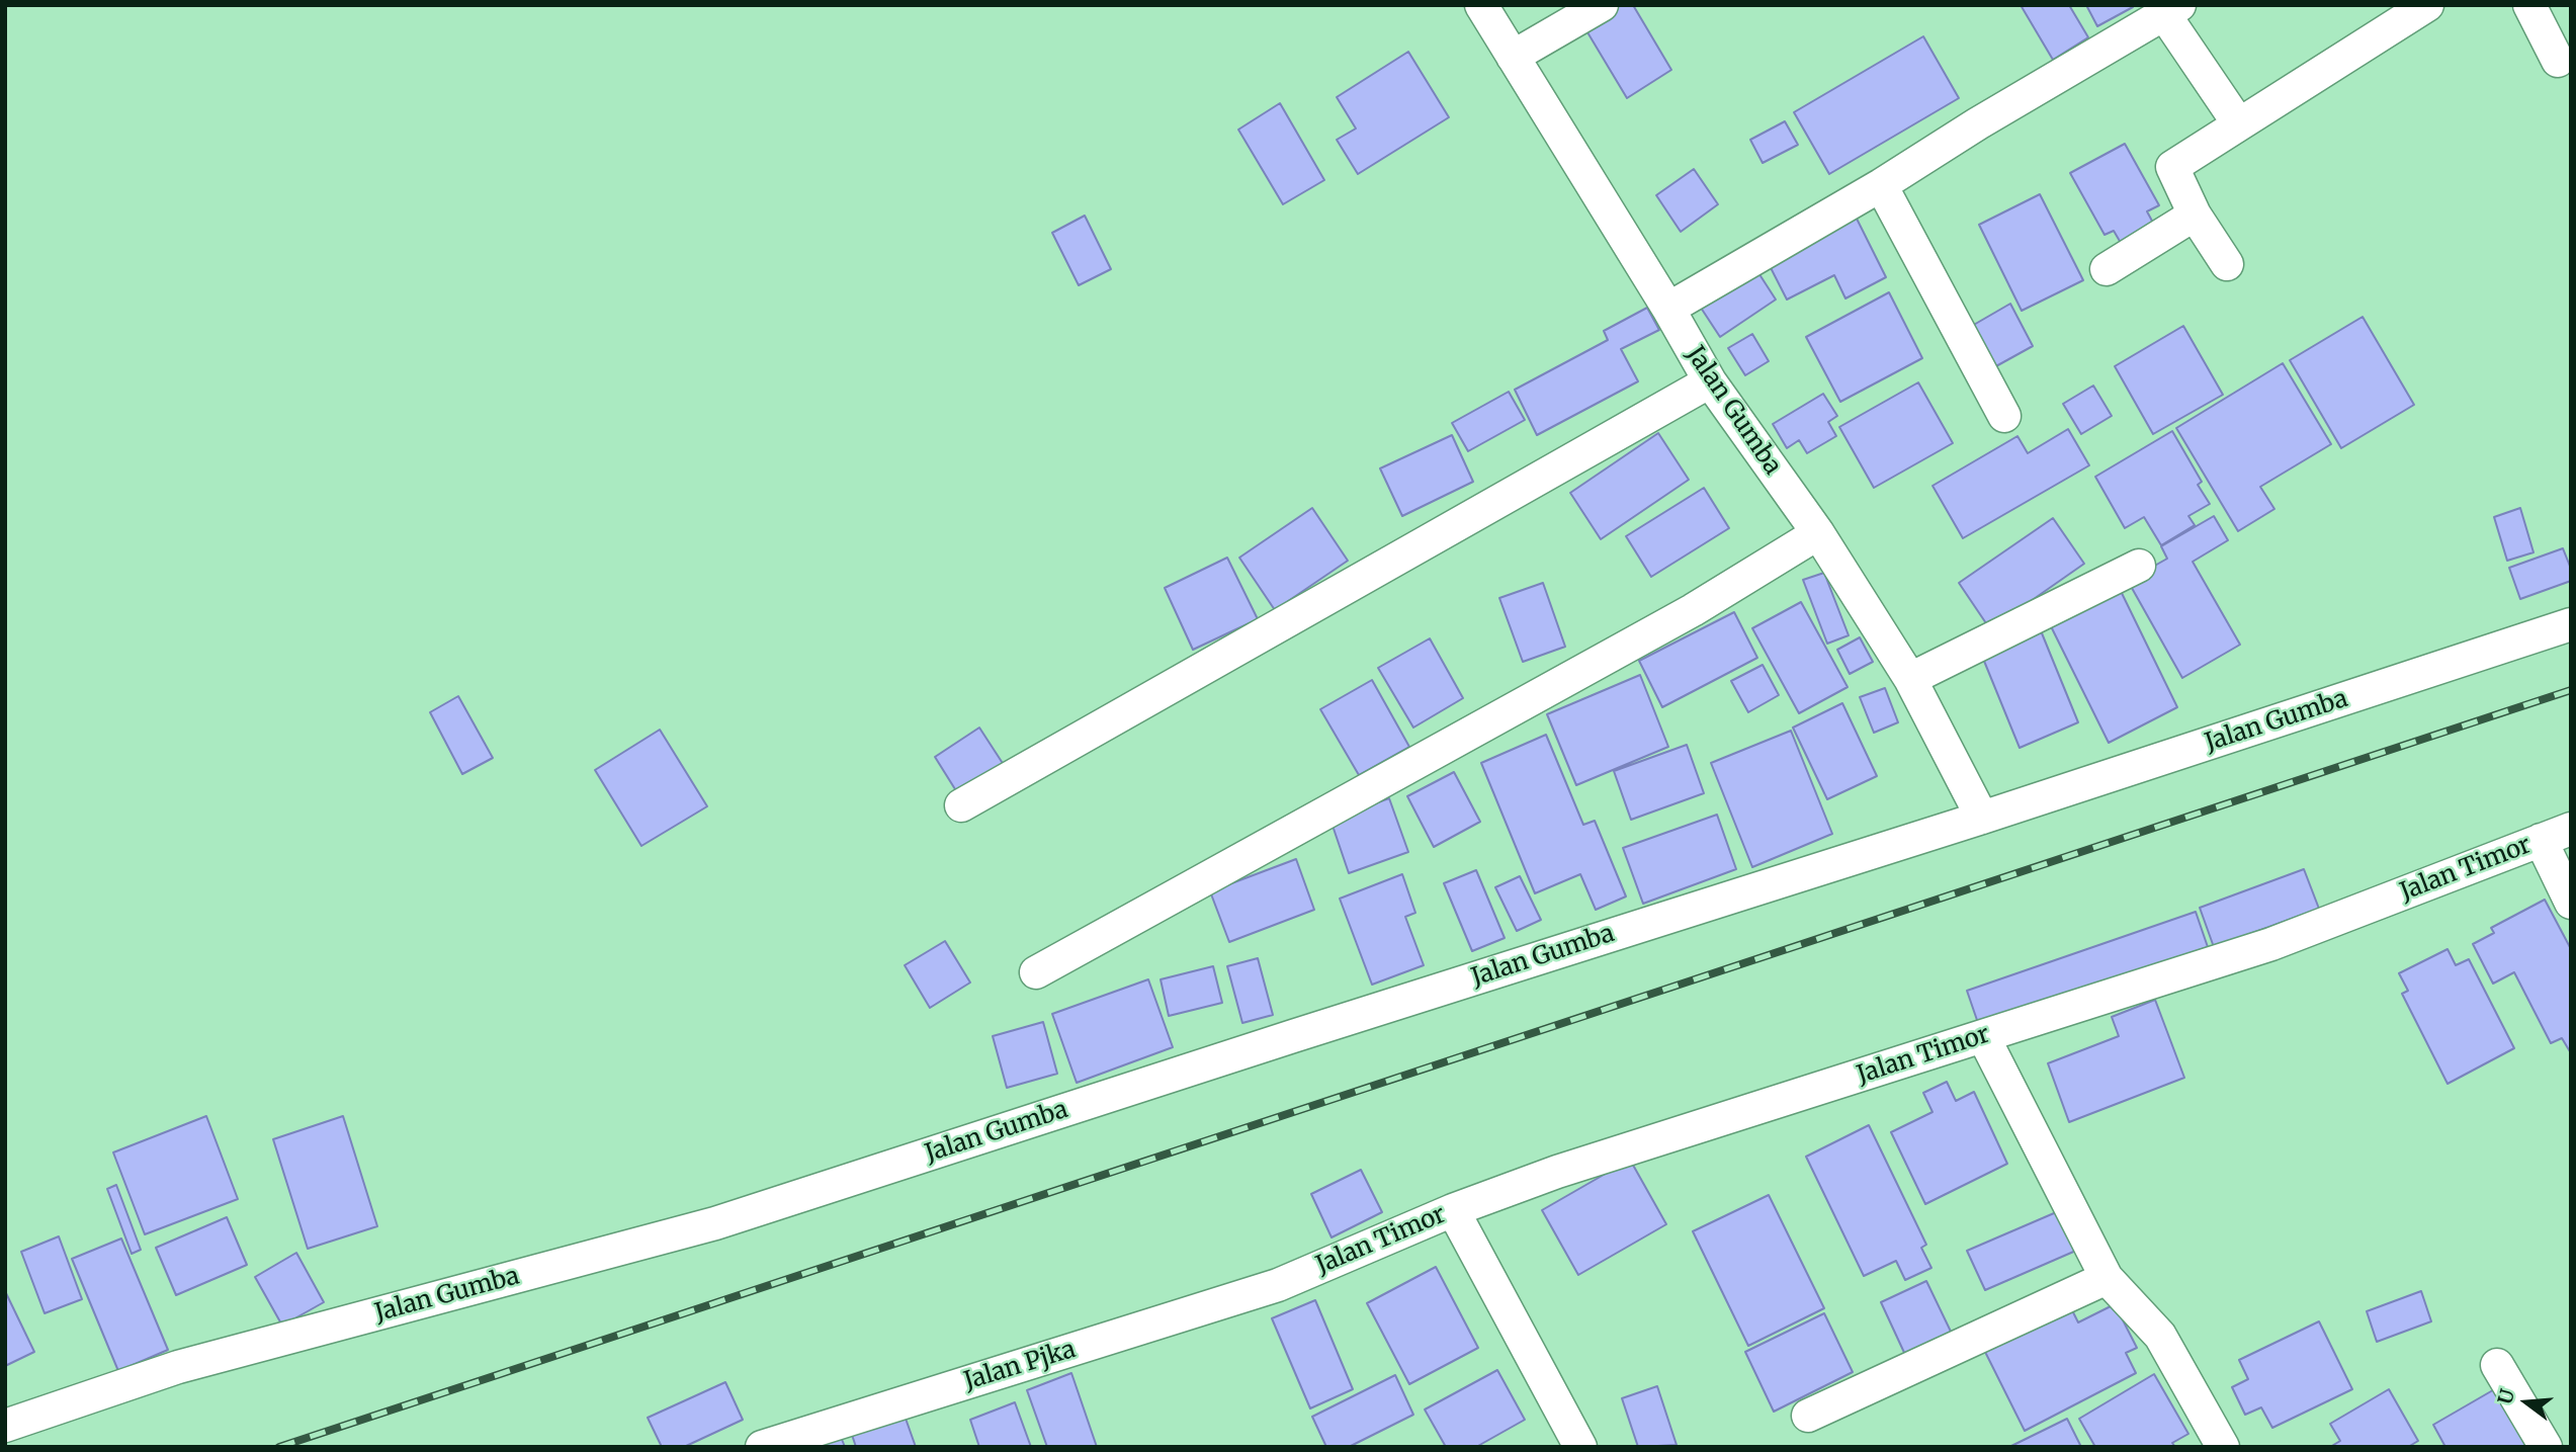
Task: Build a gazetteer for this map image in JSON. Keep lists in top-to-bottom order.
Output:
{
  "streets": {
    "street": ["Jalan Gumba", "Jalan Timor", "Jalan Pjka"]
  },
  "crossings": [
    ["Jalan Timor", "Jalan Pjka"]
  ],
  "north": "left"
}
